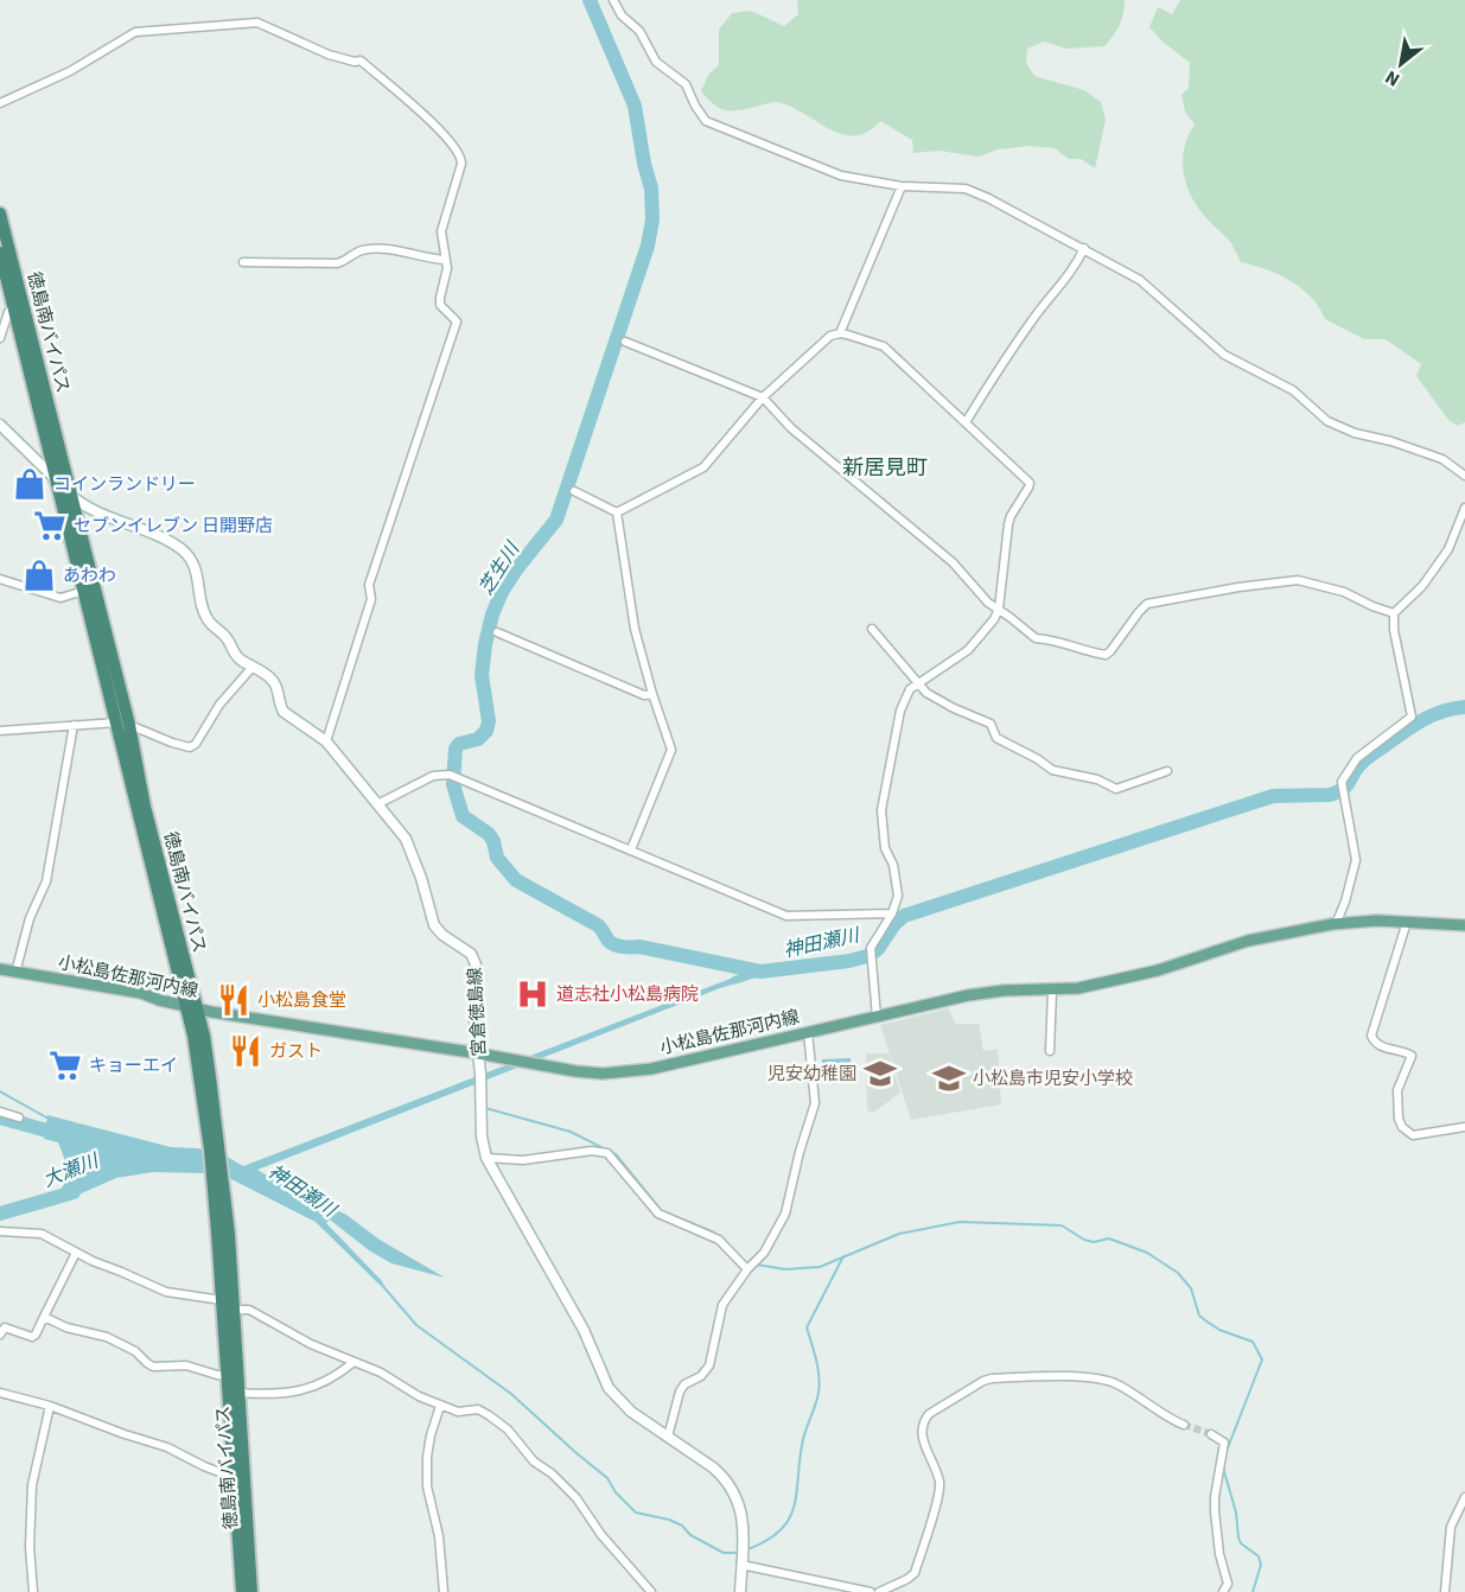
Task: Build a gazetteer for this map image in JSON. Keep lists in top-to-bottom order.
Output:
{
  "streets": {
    "highway": ["徳島南バイパス"],
    "main road": ["小松島佐那河内線", "宮倉徳島線"]
  },
  "crossings": [
    ["徳島南バイパス", "小松島佐那河内線"],
    ["徳島南バイパス", "宮倉徳島線"],
    ["小松島佐那河内線", "宮倉徳島線"]
  ],
  "districts": ["新居見町"],
  "water": ["芝生川", "神田瀬川", "大瀬川"],
  "places": {
    "shop": ["コインランドリー", "あわわ"],
    "supermarket": ["セブンイレブン 日開野店", "キョーエイ"],
    "hospital": ["道志社小松島病院"],
    "restaurant": ["小松島食堂", "ガスト"],
    "school or university": ["児安幼稚園", "小松島市児安小学校"]
  },
  "north": "bottom left"
}
